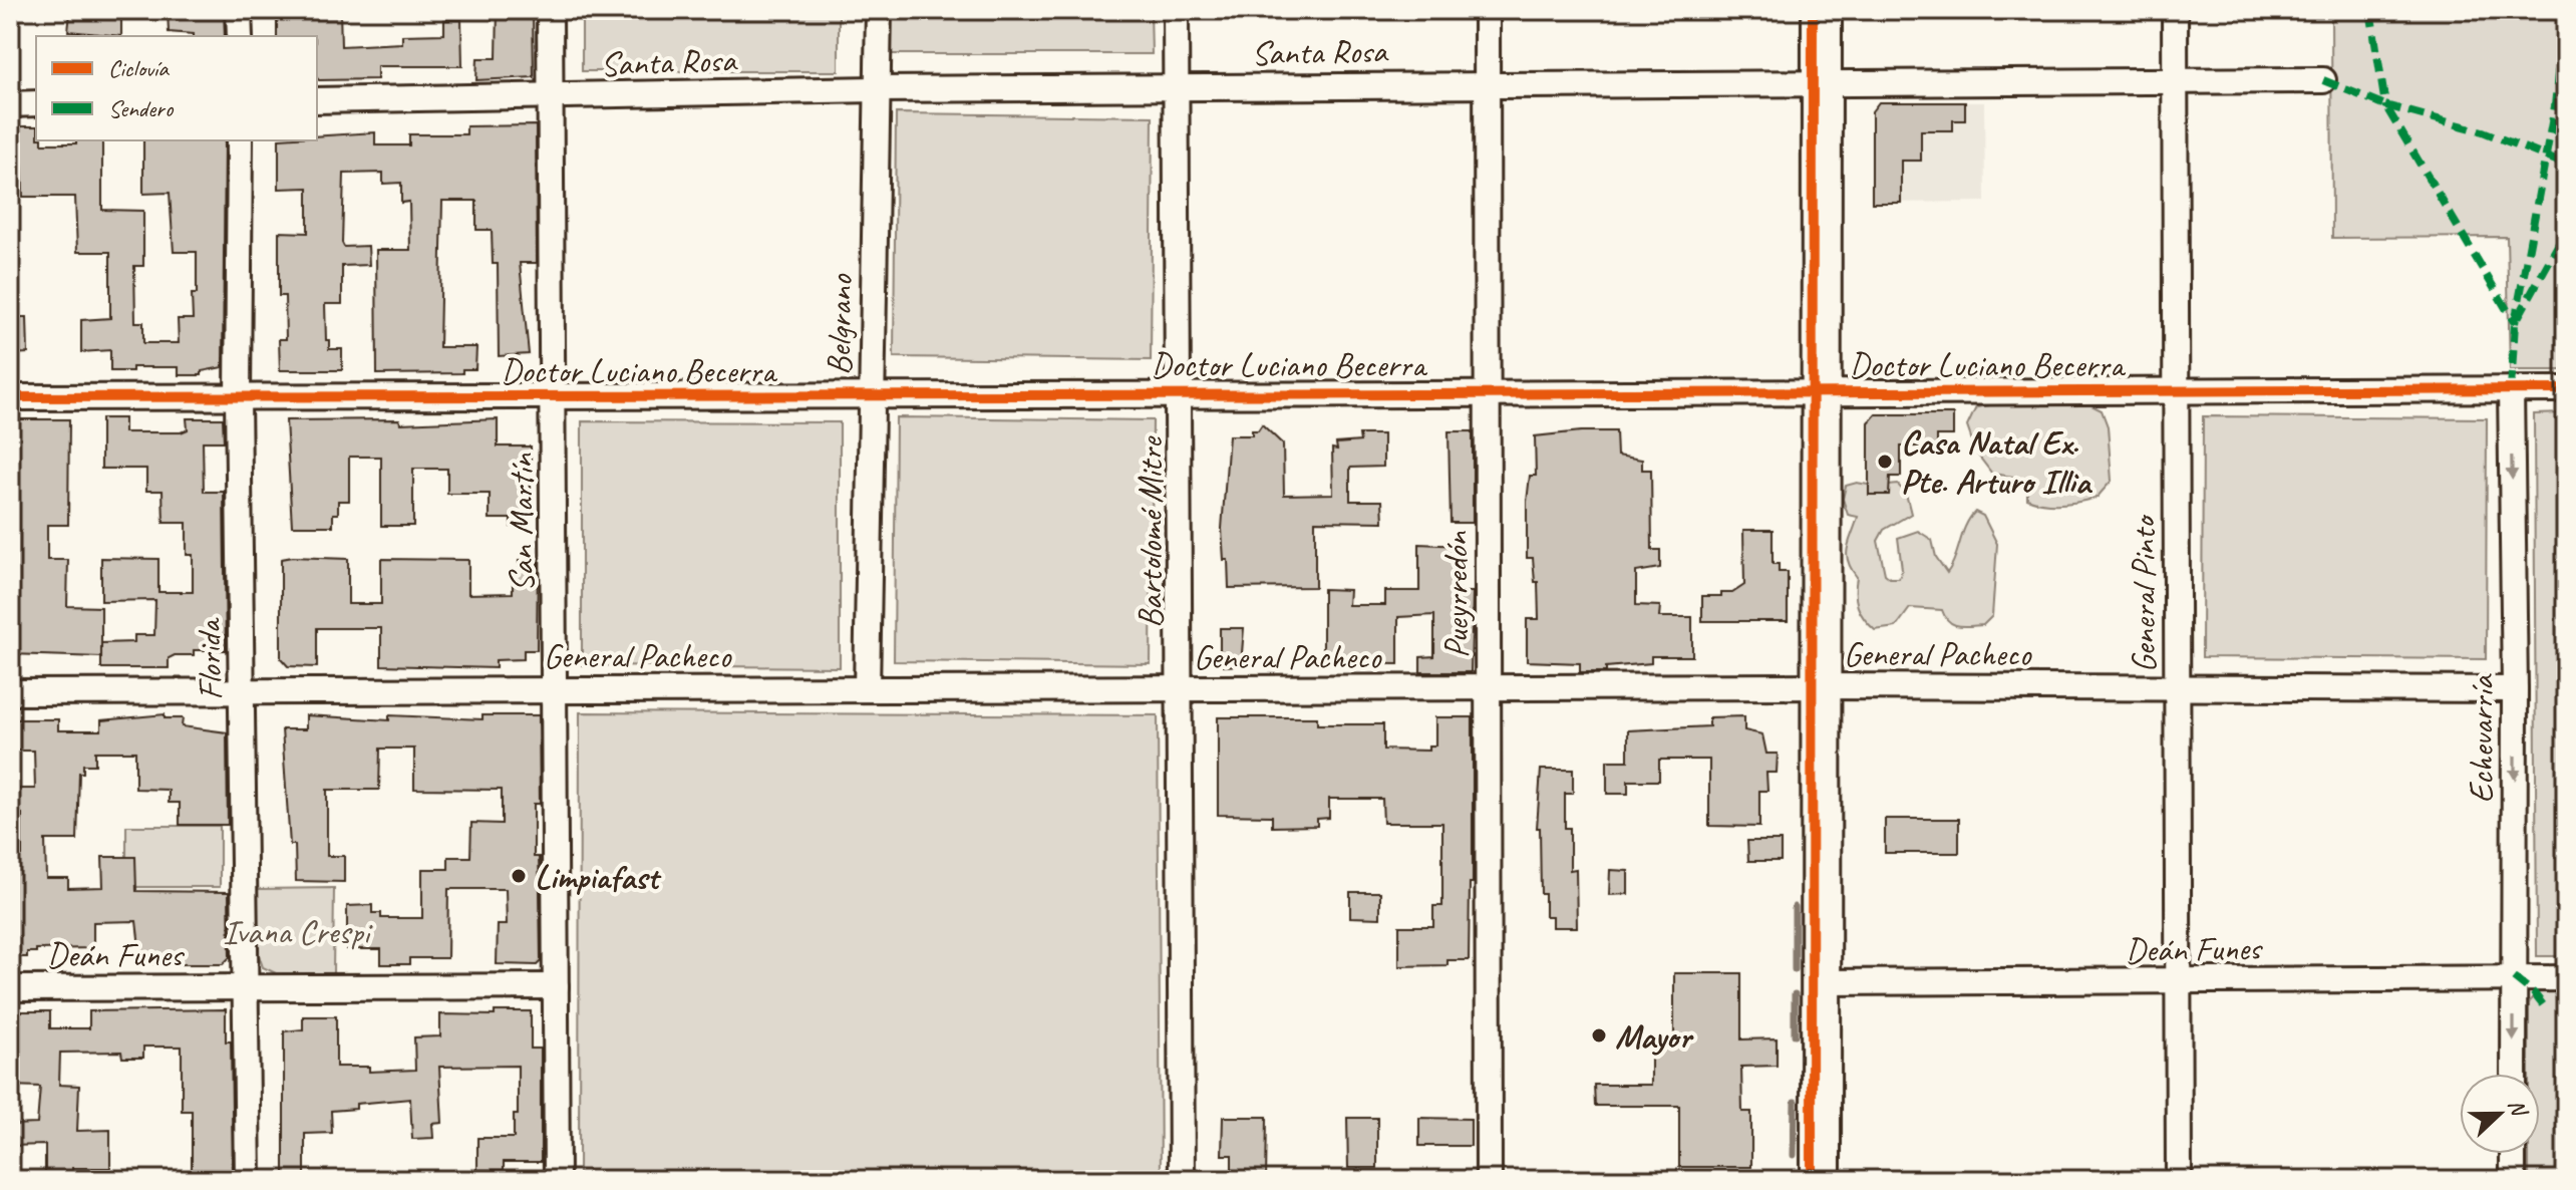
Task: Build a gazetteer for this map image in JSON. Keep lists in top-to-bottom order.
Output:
{
  "streets": {
    "street": [
      "Santa Rosa",
      "Belgrano",
      "Doctor Luciano Becerra",
      "San Martín",
      "Bartolomé Mitre",
      "Pueyrredón",
      "General Pinto",
      "General Pacheco",
      "Florida",
      "Echevarría",
      "Deán Funes"
    ]
  },
  "crossings": [
    ["Santa Rosa", "Belgrano"],
    ["Santa Rosa", "San Martín"],
    ["Santa Rosa", "Bartolomé Mitre"],
    ["Santa Rosa", "Pueyrredón"],
    ["Santa Rosa", "General Pinto"],
    ["Belgrano", "Doctor Luciano Becerra"],
    ["Belgrano", "General Pacheco"],
    ["Doctor Luciano Becerra", "San Martín"],
    ["Doctor Luciano Becerra", "Bartolomé Mitre"],
    ["Doctor Luciano Becerra", "Pueyrredón"],
    ["Doctor Luciano Becerra", "General Pinto"],
    ["Doctor Luciano Becerra", "Florida"],
    ["Doctor Luciano Becerra", "Echevarría"],
    ["San Martín", "General Pacheco"],
    ["San Martín", "Deán Funes"],
    ["Bartolomé Mitre", "General Pacheco"],
    ["Pueyrredón", "General Pacheco"],
    ["General Pinto", "General Pacheco"],
    ["General Pinto", "Deán Funes"],
    ["General Pacheco", "Florida"],
    ["General Pacheco", "Echevarría"],
    ["Florida", "Deán Funes"],
    ["Echevarría", "Deán Funes"]
  ],
  "one_way": ["Echevarría"],
  "parks": ["Ivana Crespi"],
  "places": ["Casa Natal Ex. Pte. Arturo Illia", "Limpiafast", "Mayor"],
  "legend": ["Ciclovía", "Sendero"],
  "north": "right"
}
